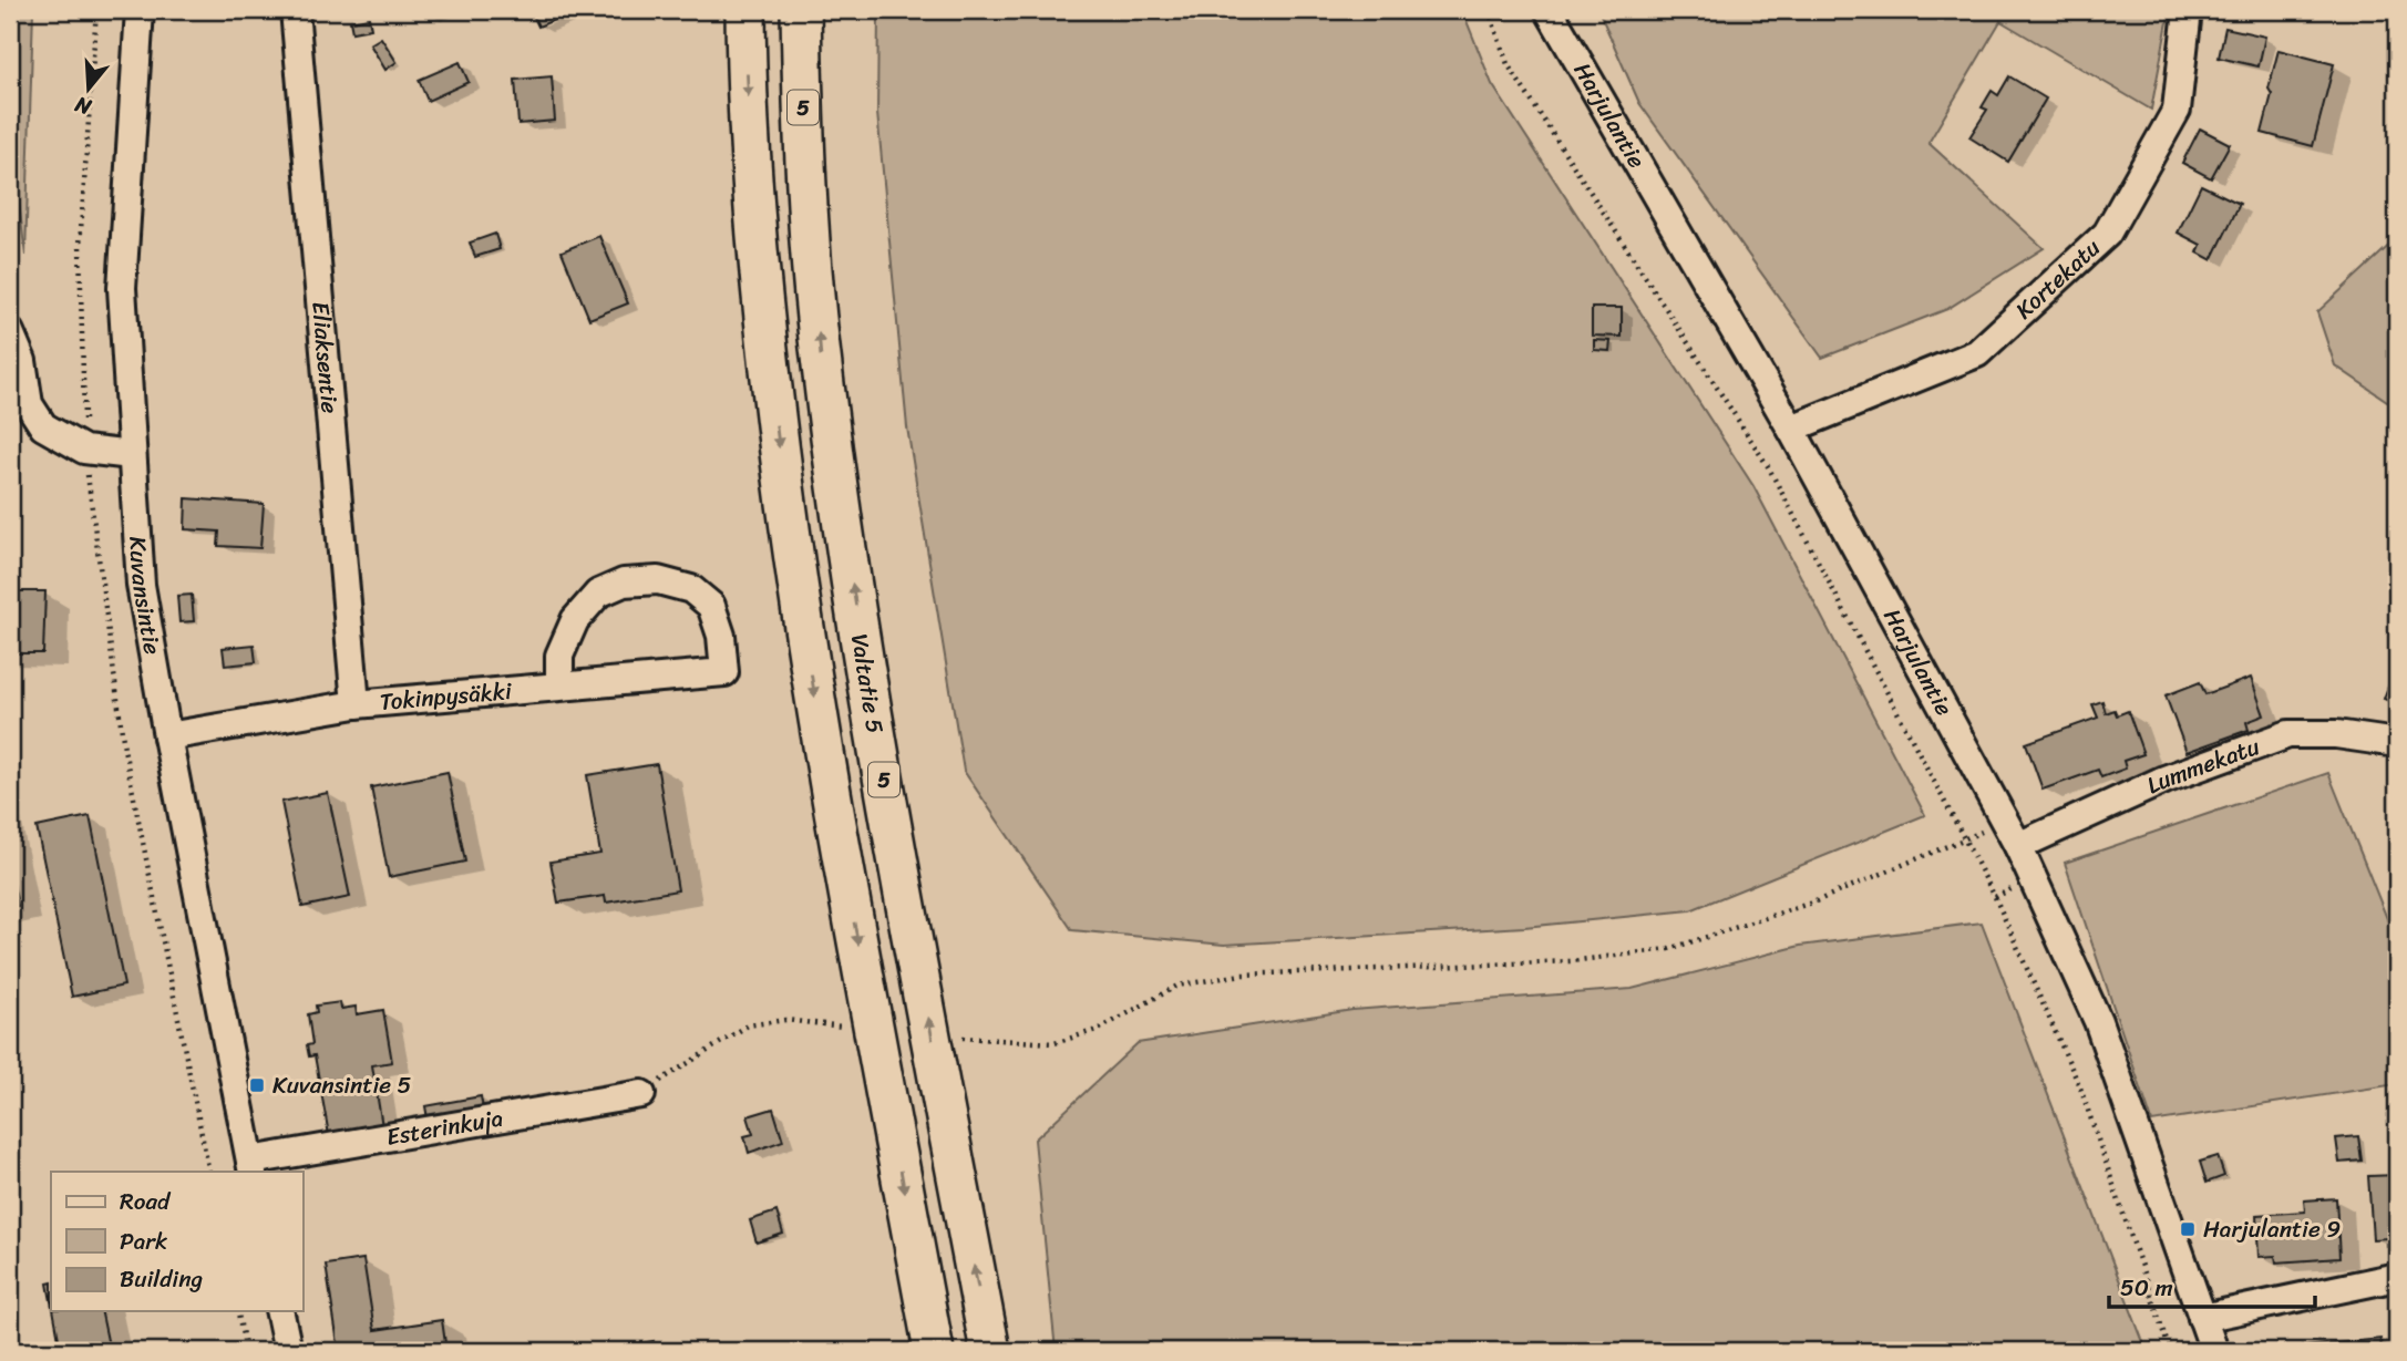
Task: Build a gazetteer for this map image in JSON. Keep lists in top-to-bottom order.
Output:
{
  "streets": {
    "highway": ["5", "Valtatie 5"],
    "street": [
      "Harjulantie",
      "Kortekatu",
      "Eliaksentie",
      "Kuvansintie",
      "Tokinpysäkki",
      "Lummekatu",
      "Esterinkuja"
    ]
  },
  "crossings": [
    ["Harjulantie", "Kortekatu"],
    ["Harjulantie", "Lummekatu"],
    ["Eliaksentie", "Tokinpysäkki"],
    ["Kuvansintie", "Tokinpysäkki"],
    ["Kuvansintie", "Esterinkuja"]
  ],
  "places": {
    "transit": ["Kuvansintie 5", "Harjulantie 9"]
  },
  "legend": ["Road", "Park", "Building"],
  "scale_bar": "50 m",
  "north": "bottom"
}
